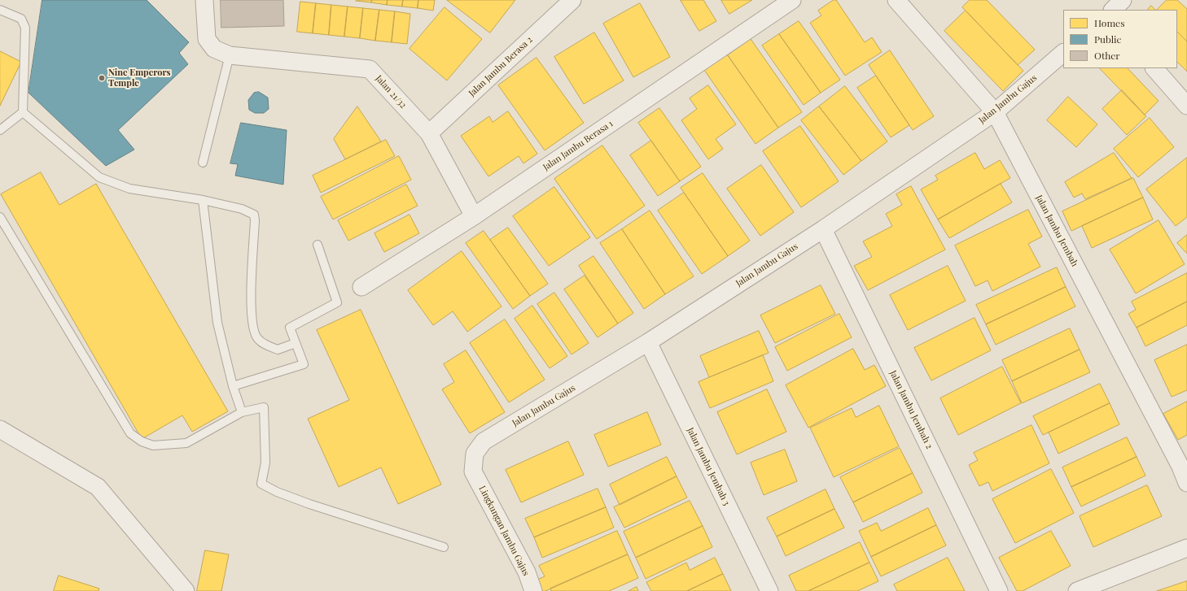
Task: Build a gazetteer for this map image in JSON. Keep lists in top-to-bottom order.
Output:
{
  "streets": {
    "street": [
      "Jalan Jambu Berasa 2",
      "Jalan 21/32",
      "Jalan Jambu Gajus",
      "Jalan Jambu Berasa 1",
      "Jalan Jambu Jembah",
      "Jalan Jambu Jembah 2",
      "Jalan Jambu Jembah 3",
      "Lingkungan Jambu Gajus"
    ]
  },
  "crossings": [
    ["Jalan Jambu Berasa 2", "Jalan 21/32"],
    ["Jalan 21/32", "Jalan Jambu Berasa 1"],
    ["Jalan Jambu Gajus", "Jalan Jambu Jembah"],
    ["Jalan Jambu Gajus", "Jalan Jambu Jembah 2"],
    ["Jalan Jambu Gajus", "Jalan Jambu Jembah 3"],
    ["Jalan Jambu Gajus", "Lingkungan Jambu Gajus"]
  ],
  "places": ["Nine Emperors Temple"],
  "legend": ["Homes", "Public", "Other"]
}
